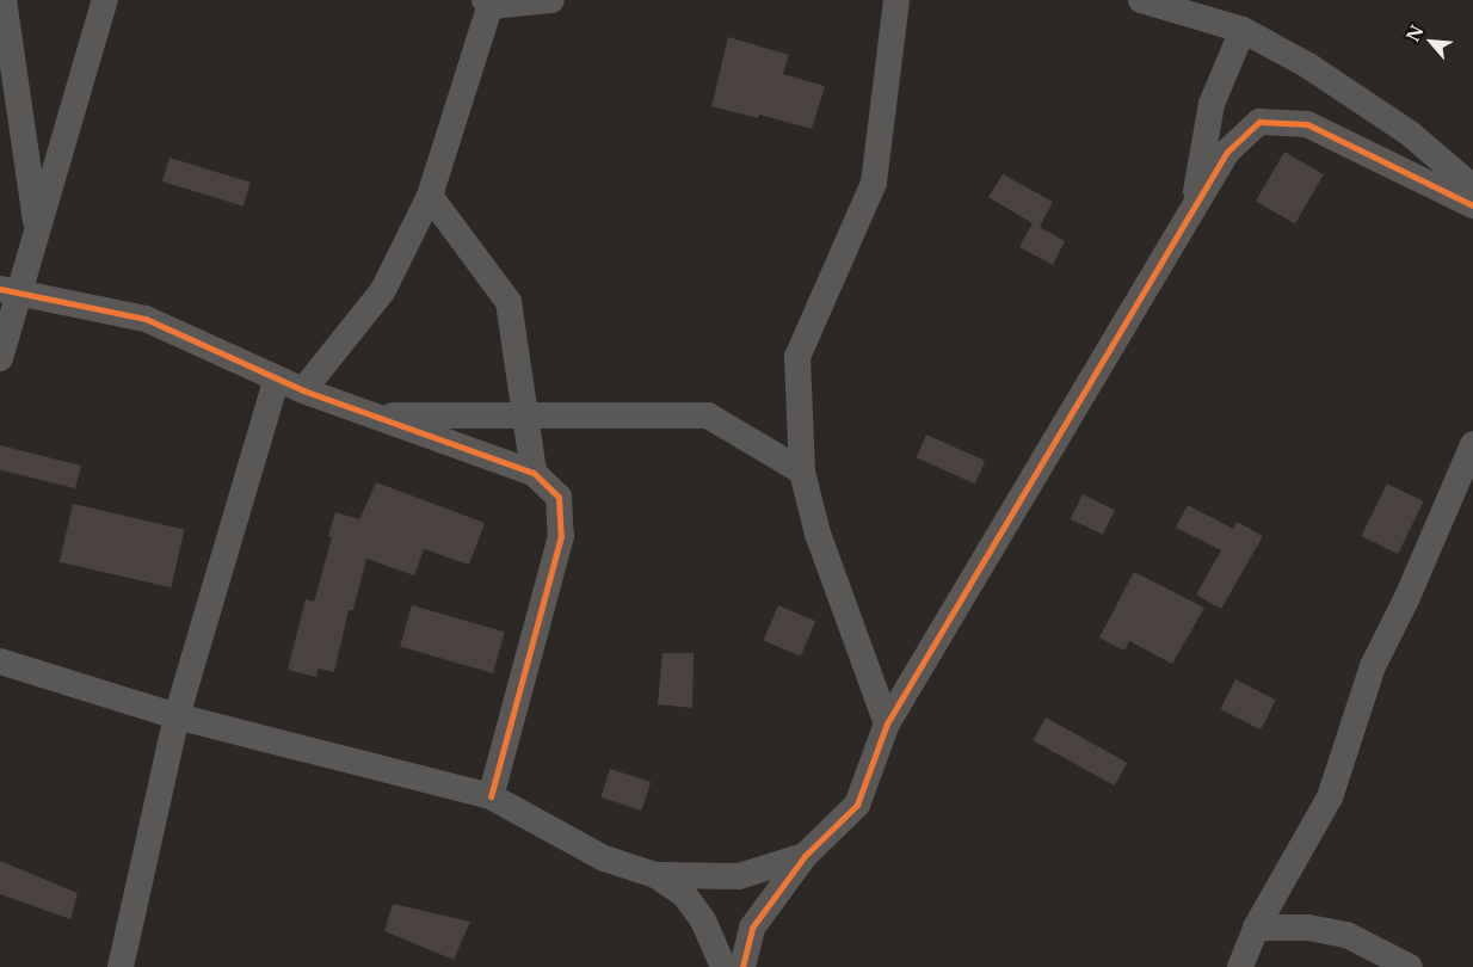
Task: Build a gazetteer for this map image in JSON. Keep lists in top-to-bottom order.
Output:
{
  "north": "top left"
}
